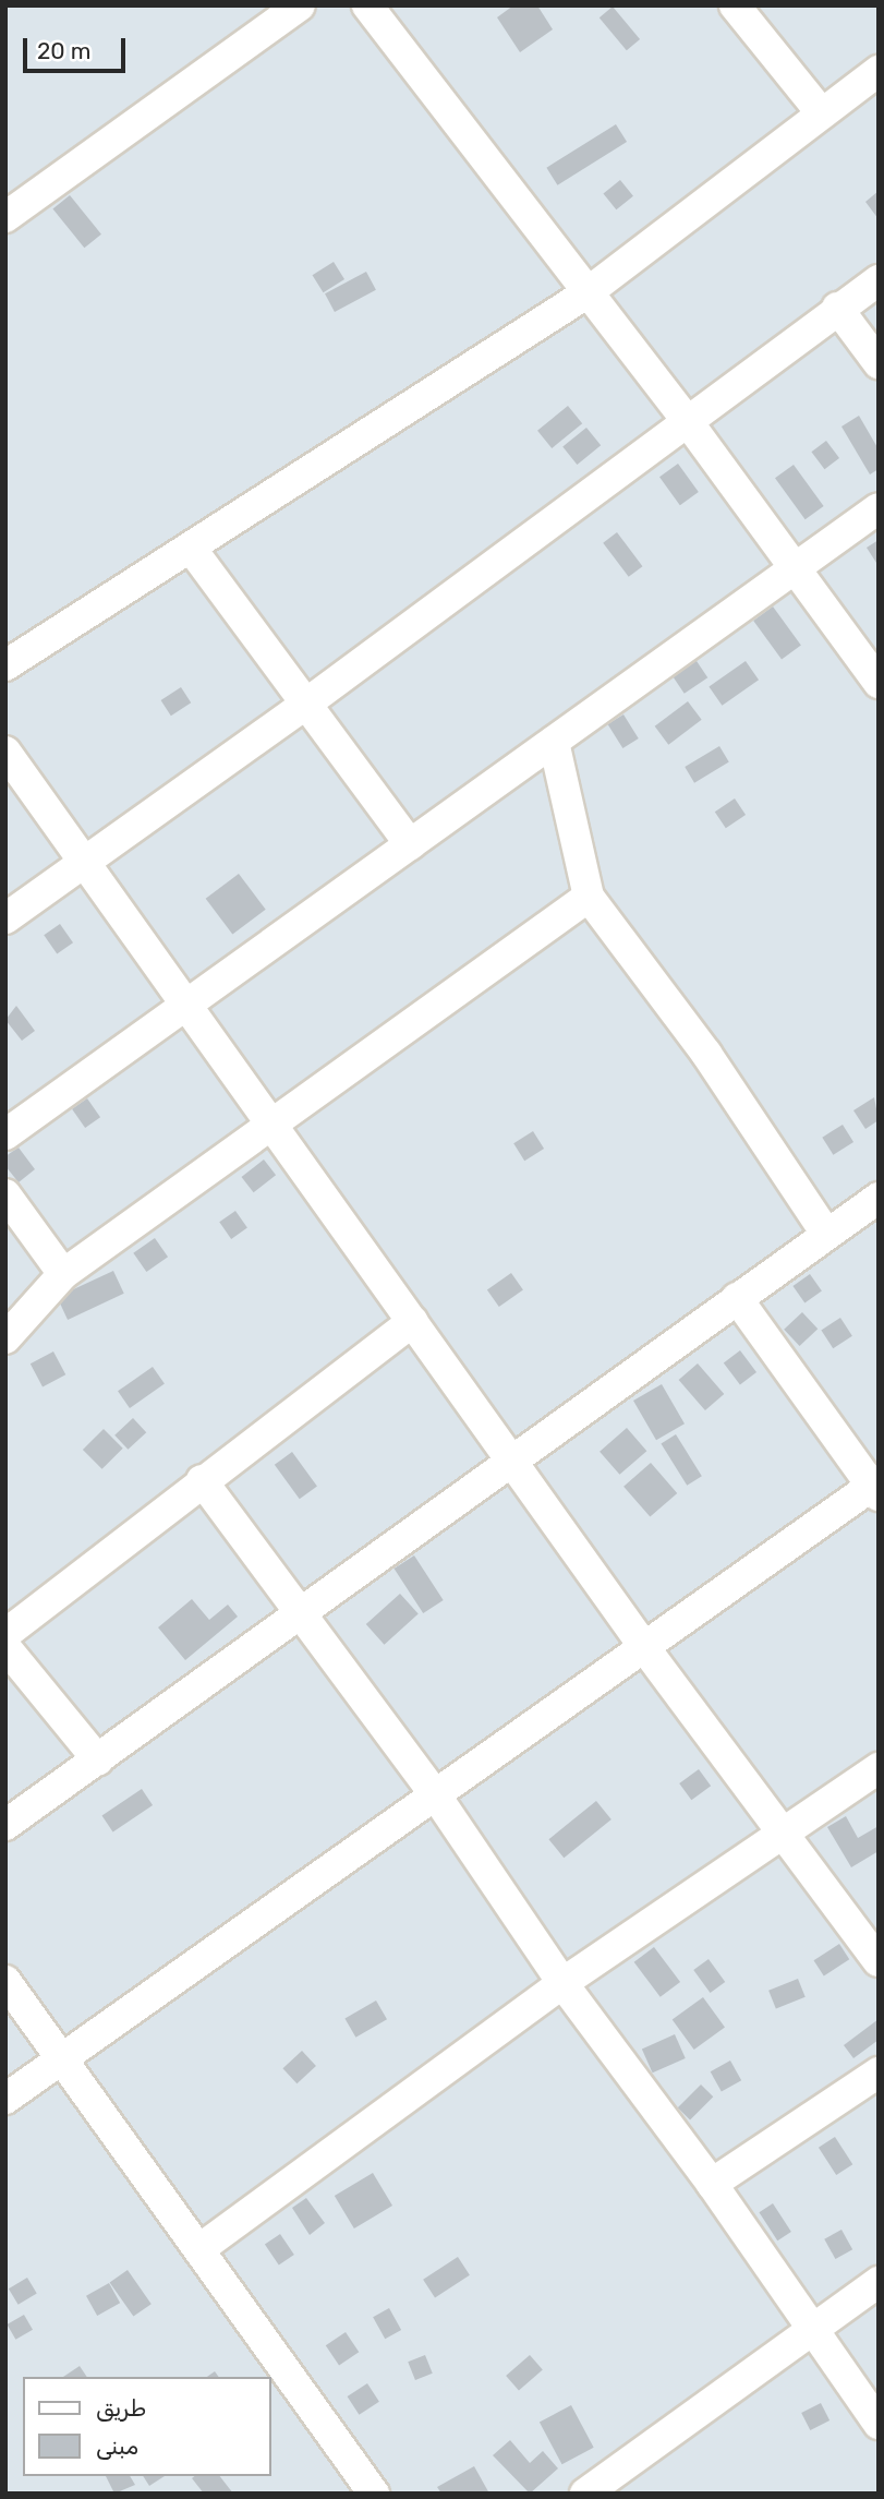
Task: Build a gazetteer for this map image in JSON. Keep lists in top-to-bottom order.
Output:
{
  "legend": ["طريق", "مبنى"],
  "scale_bar": "20 m"
}
